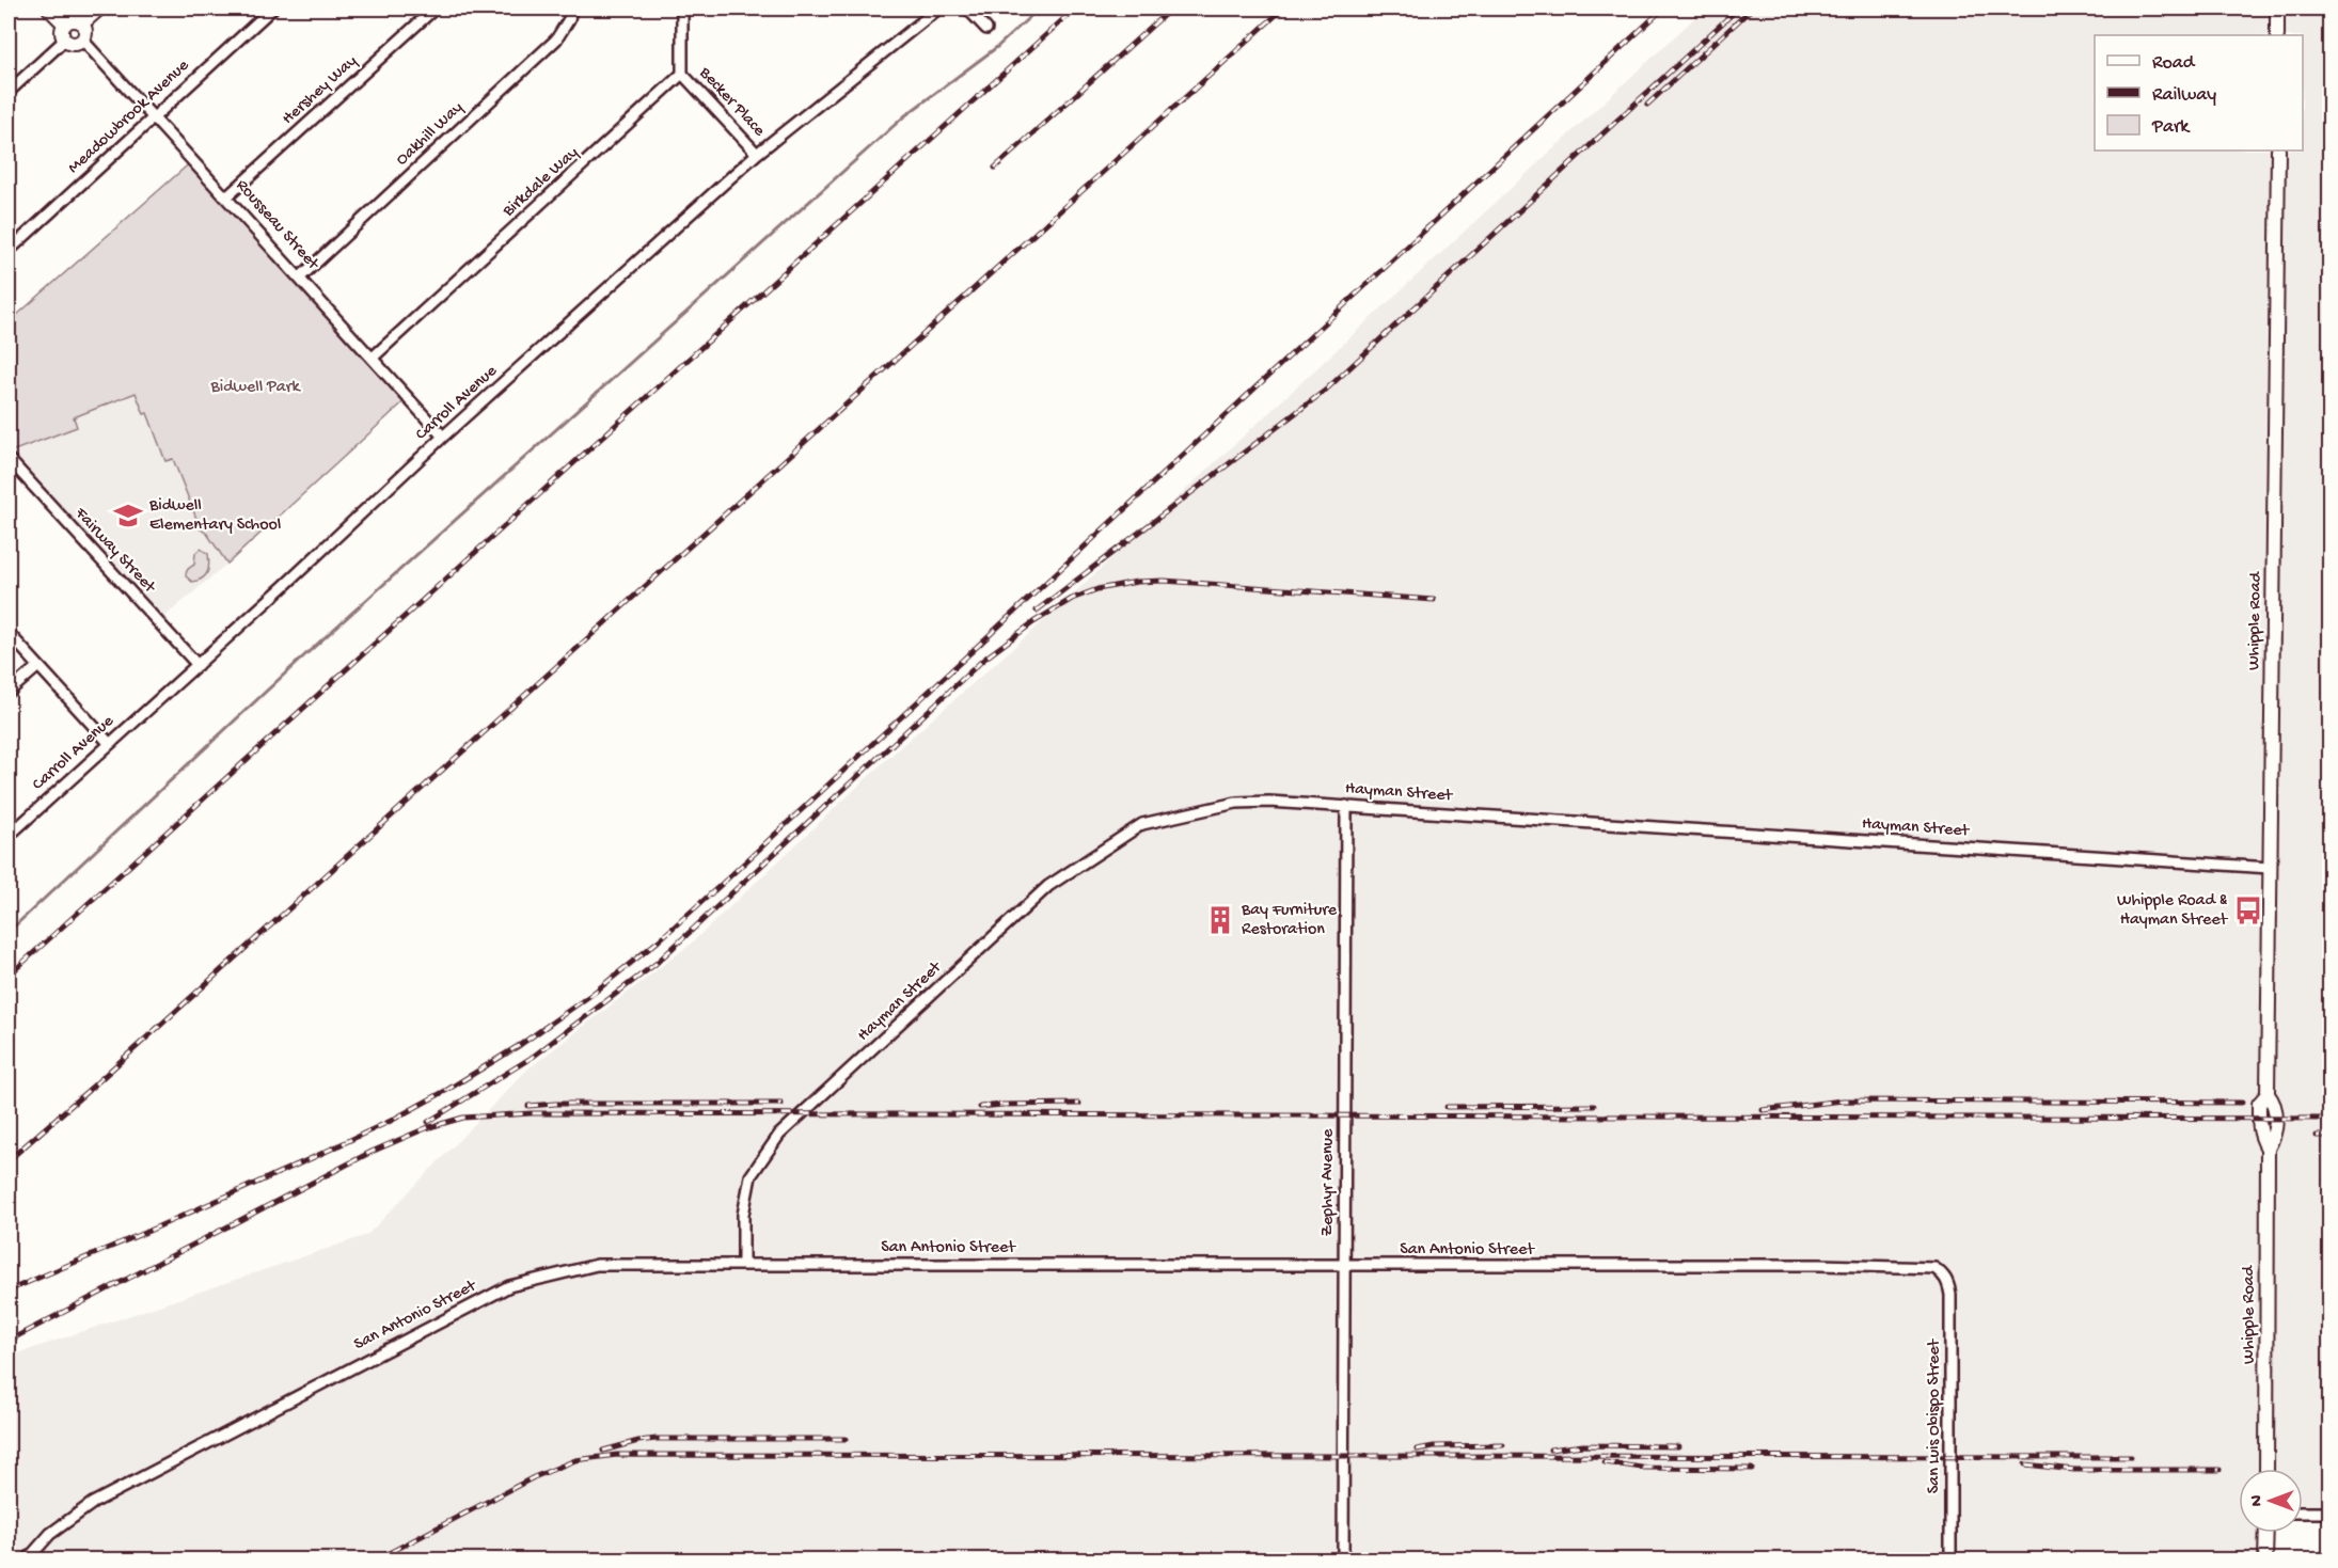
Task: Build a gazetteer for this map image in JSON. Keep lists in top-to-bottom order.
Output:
{
  "streets": {
    "main road": ["Whipple Road"],
    "street": [
      "Hershey Way",
      "Becker Place",
      "Meadowbrook Avenue",
      "Oakhill Way",
      "Birkdale Way",
      "Rousseau Street",
      "Carroll Avenue",
      "Fairway Street",
      "Hayman Street",
      "Zephyr Avenue",
      "San Antonio Street",
      "San Luis Obispo Street"
    ]
  },
  "crossings": [
    ["Hershey Way", "Rousseau Street"],
    ["Becker Place", "Birkdale Way"],
    ["Becker Place", "Carroll Avenue"],
    ["Meadowbrook Avenue", "Rousseau Street"],
    ["Oakhill Way", "Rousseau Street"],
    ["Birkdale Way", "Rousseau Street"],
    ["Rousseau Street", "Carroll Avenue"],
    ["Carroll Avenue", "Fairway Street"],
    ["Whipple Road", "Hayman Street"],
    ["Hayman Street", "Zephyr Avenue"],
    ["Hayman Street", "San Antonio Street"],
    ["Zephyr Avenue", "San Antonio Street"],
    ["San Antonio Street", "San Luis Obispo Street"]
  ],
  "parks": ["Bidwell Park"],
  "places": {
    "school or university": ["Bidwell Elementary School"],
    "bus stop": ["Whipple Road & Hayman Street"],
    "building": ["Bay Furniture Restoration"]
  },
  "legend": ["Road", "Railway", "Park"],
  "north": "left"
}
